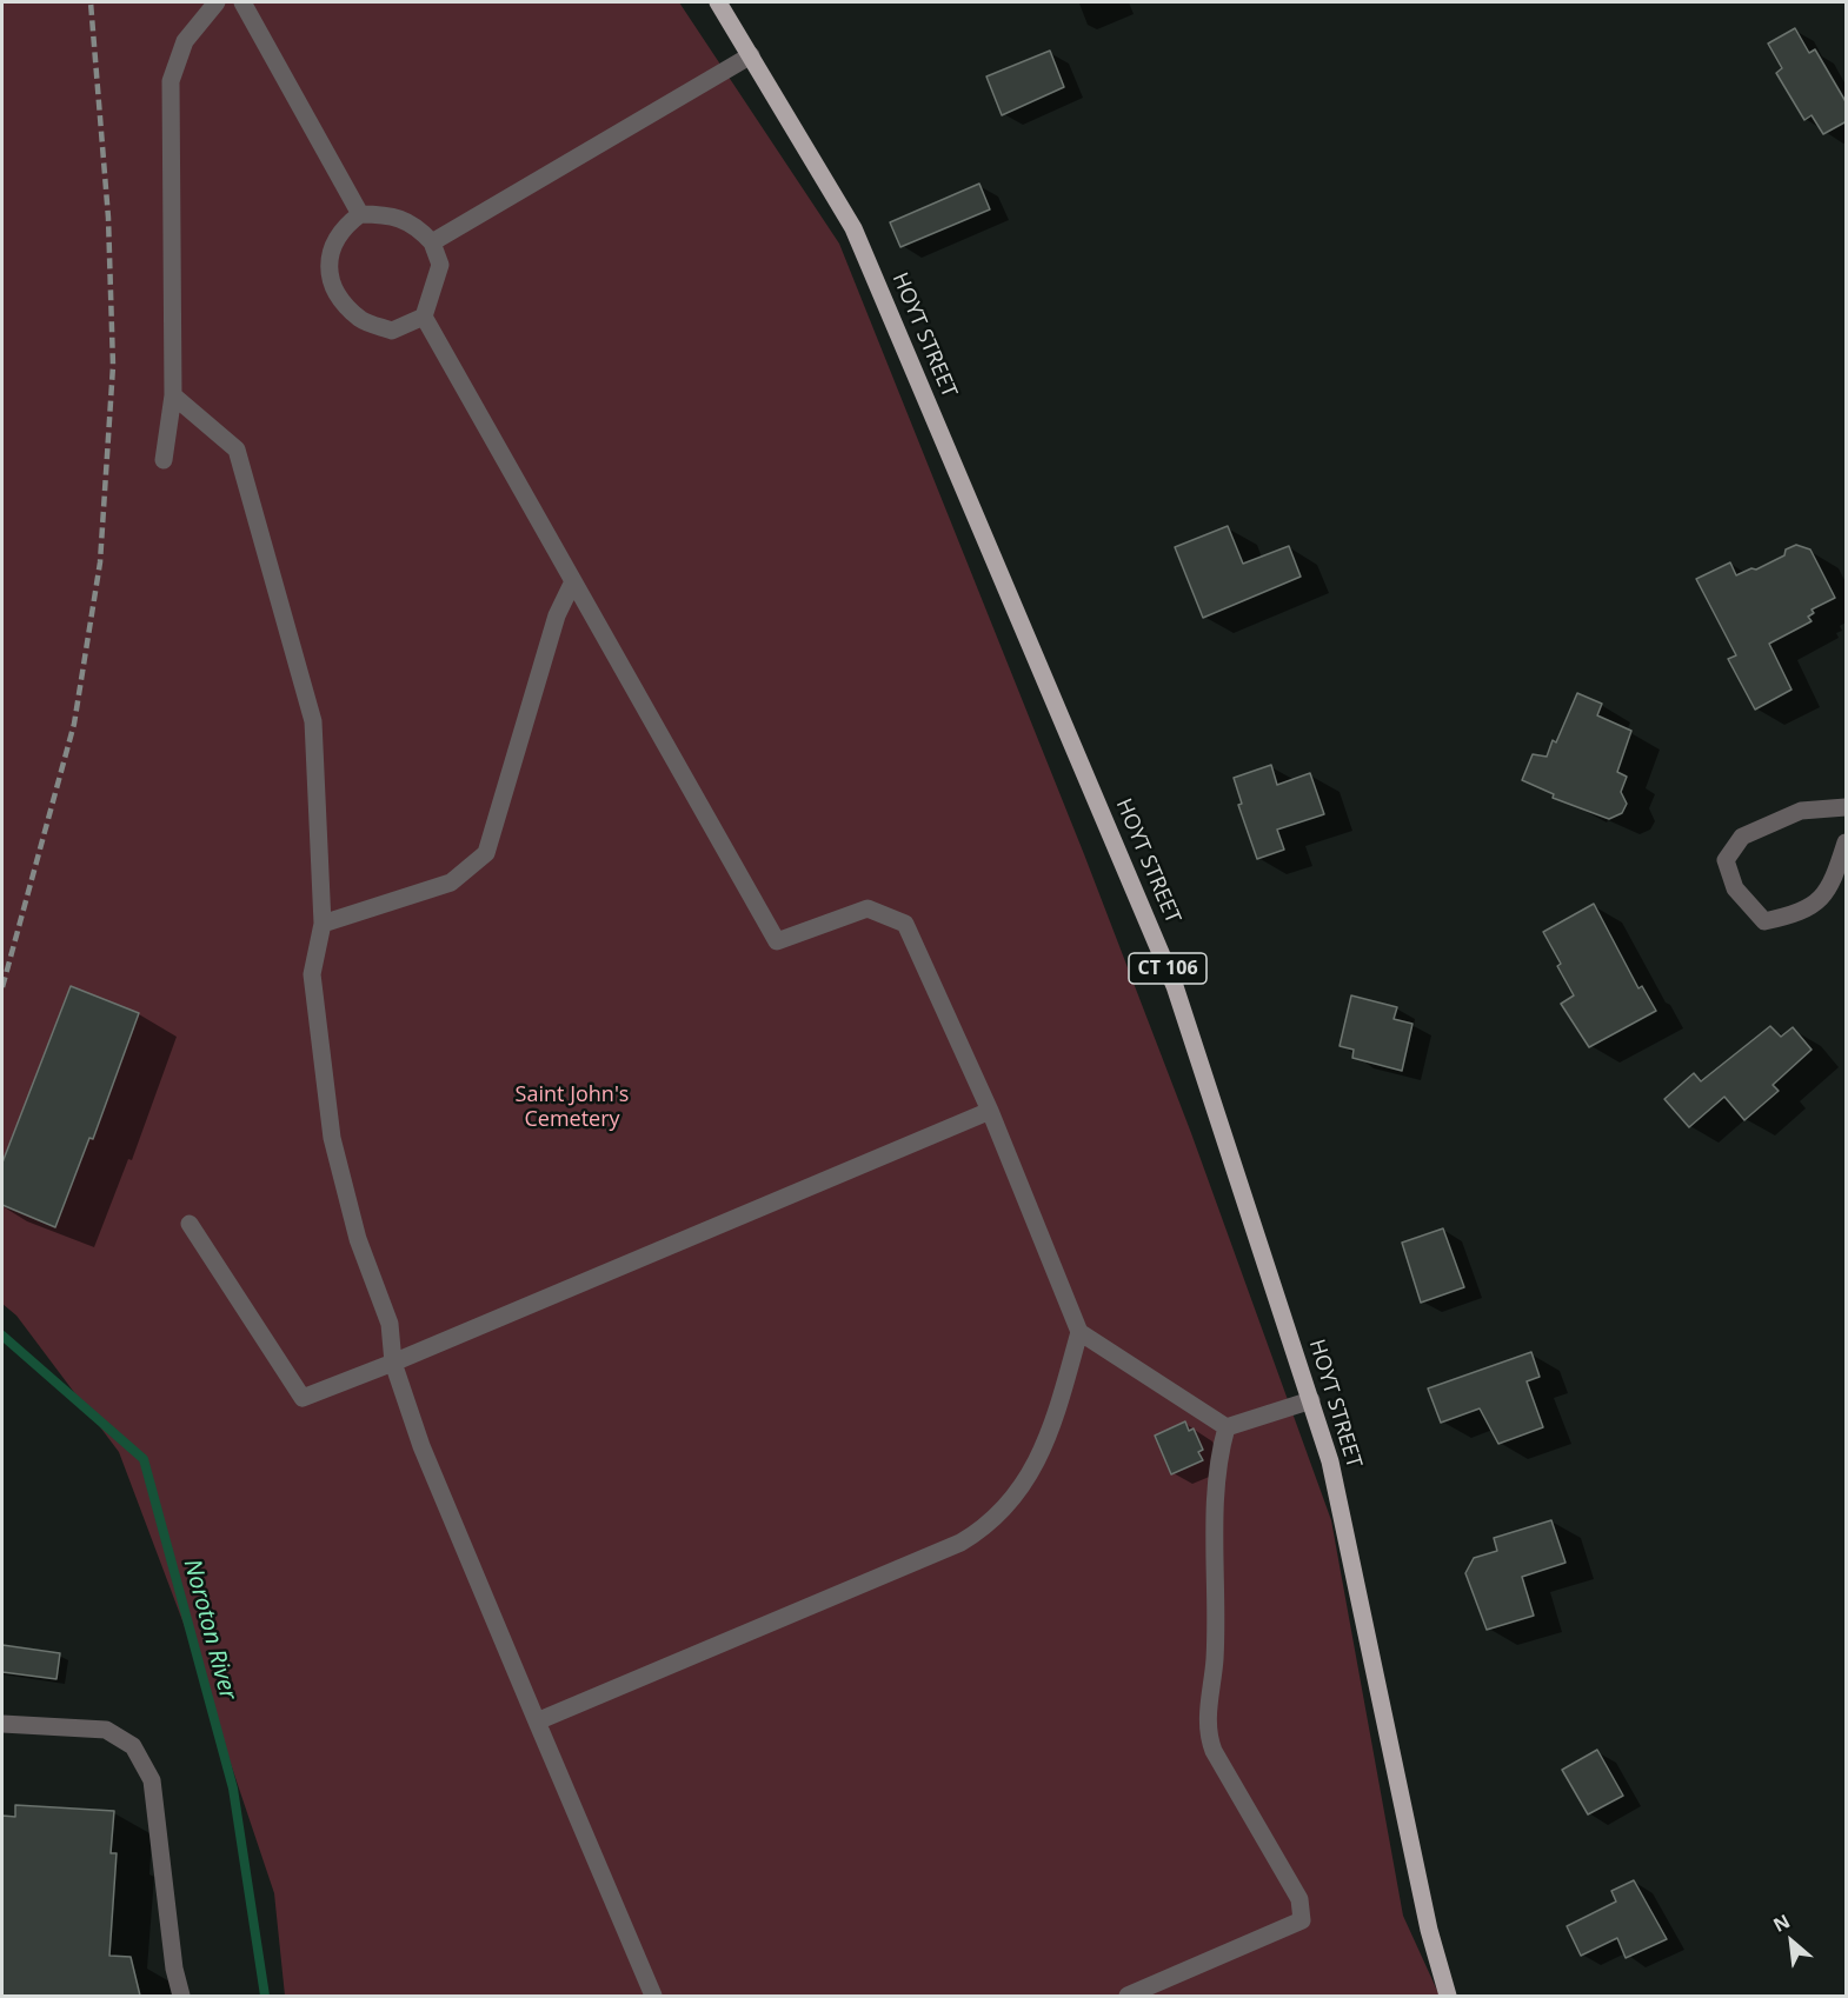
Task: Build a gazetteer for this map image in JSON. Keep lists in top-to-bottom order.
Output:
{
  "streets": {
    "main road": ["HOYT STREET", "CT 106"]
  },
  "water": ["Noroton River"],
  "parks": ["Saint John's Cemetery"],
  "north": "top left"
}
